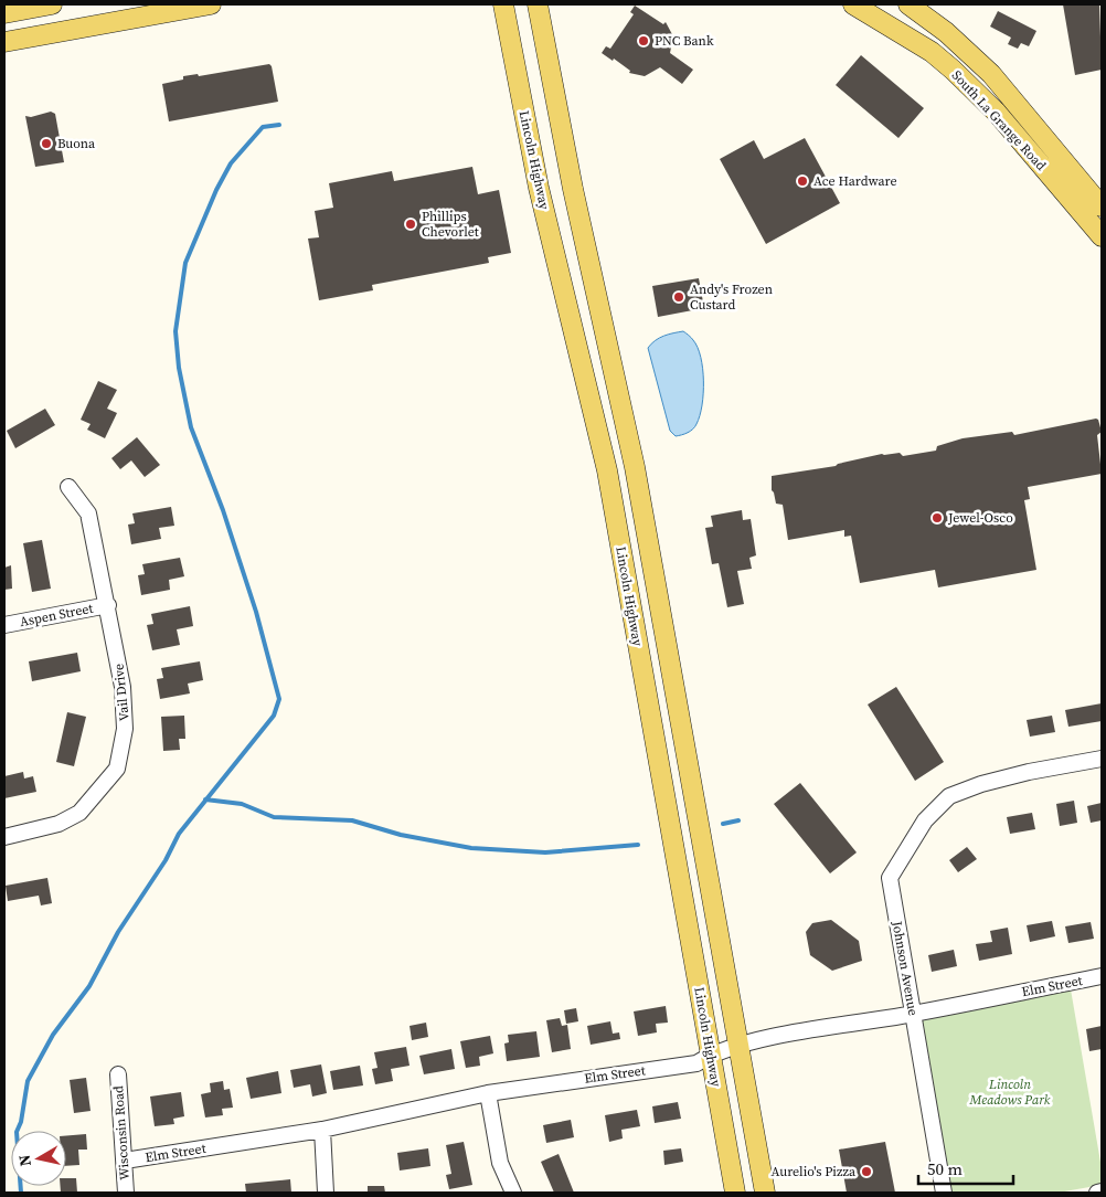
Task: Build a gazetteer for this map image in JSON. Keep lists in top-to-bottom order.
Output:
{
  "streets": {
    "main road": ["South La Grange Road", "Lincoln Highway"],
    "street": [
      "Aspen Street",
      "Vail Drive",
      "Johnson Avenue",
      "Elm Street",
      "Wisconsin Road"
    ]
  },
  "crossings": [
    ["Lincoln Highway", "Elm Street"],
    ["Aspen Street", "Vail Drive"],
    ["Johnson Avenue", "Elm Street"],
    ["Elm Street", "Wisconsin Road"]
  ],
  "parks": ["Lincoln Meadows Park"],
  "places": [
    "PNC Bank",
    "Buona",
    "Ace Hardware",
    "Phillips Chevorlet",
    "Andy's Frozen Custard",
    "Jewel-Osco",
    "Aurelio's Pizza"
  ],
  "scale_bar": "50 m",
  "north": "left"
}
